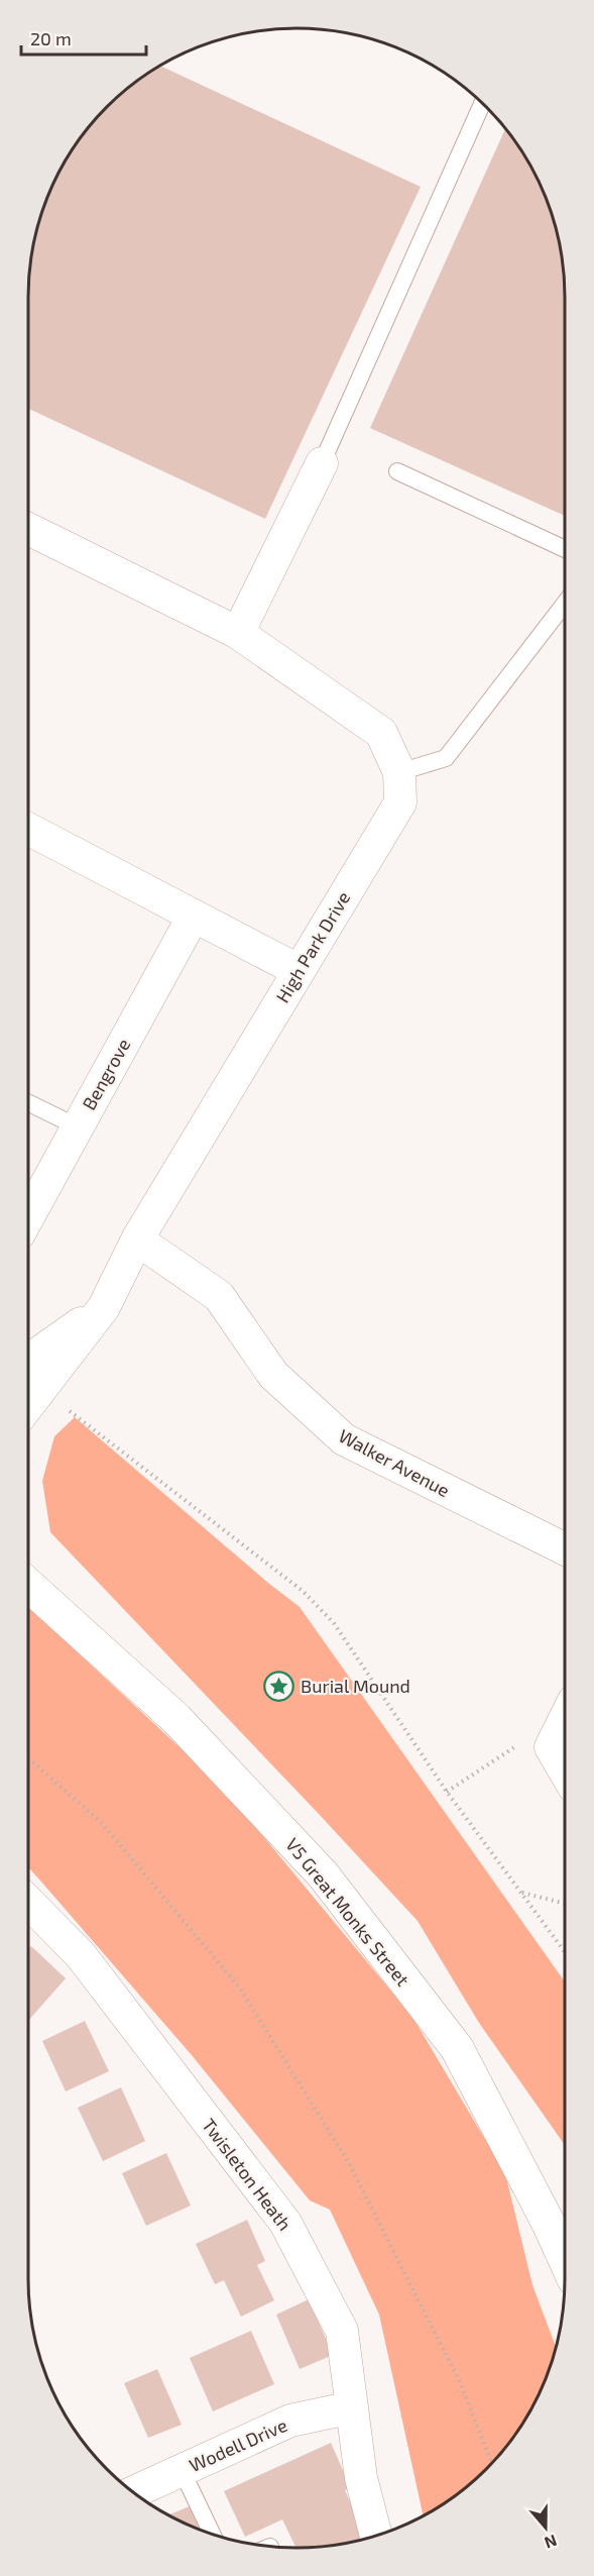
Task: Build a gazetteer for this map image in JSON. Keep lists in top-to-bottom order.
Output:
{
  "streets": {
    "street": [
      "High Park Drive",
      "Bengrove",
      "Walker Avenue",
      "V5 Great Monks Street",
      "Twisleton Heath",
      "Wodell Drive"
    ]
  },
  "crossings": [
    ["High Park Drive", "Walker Avenue"],
    ["Twisleton Heath", "Wodell Drive"]
  ],
  "places": {
    "place": ["Burial Mound"]
  },
  "scale_bar": "20 m",
  "north": "bottom"
}
